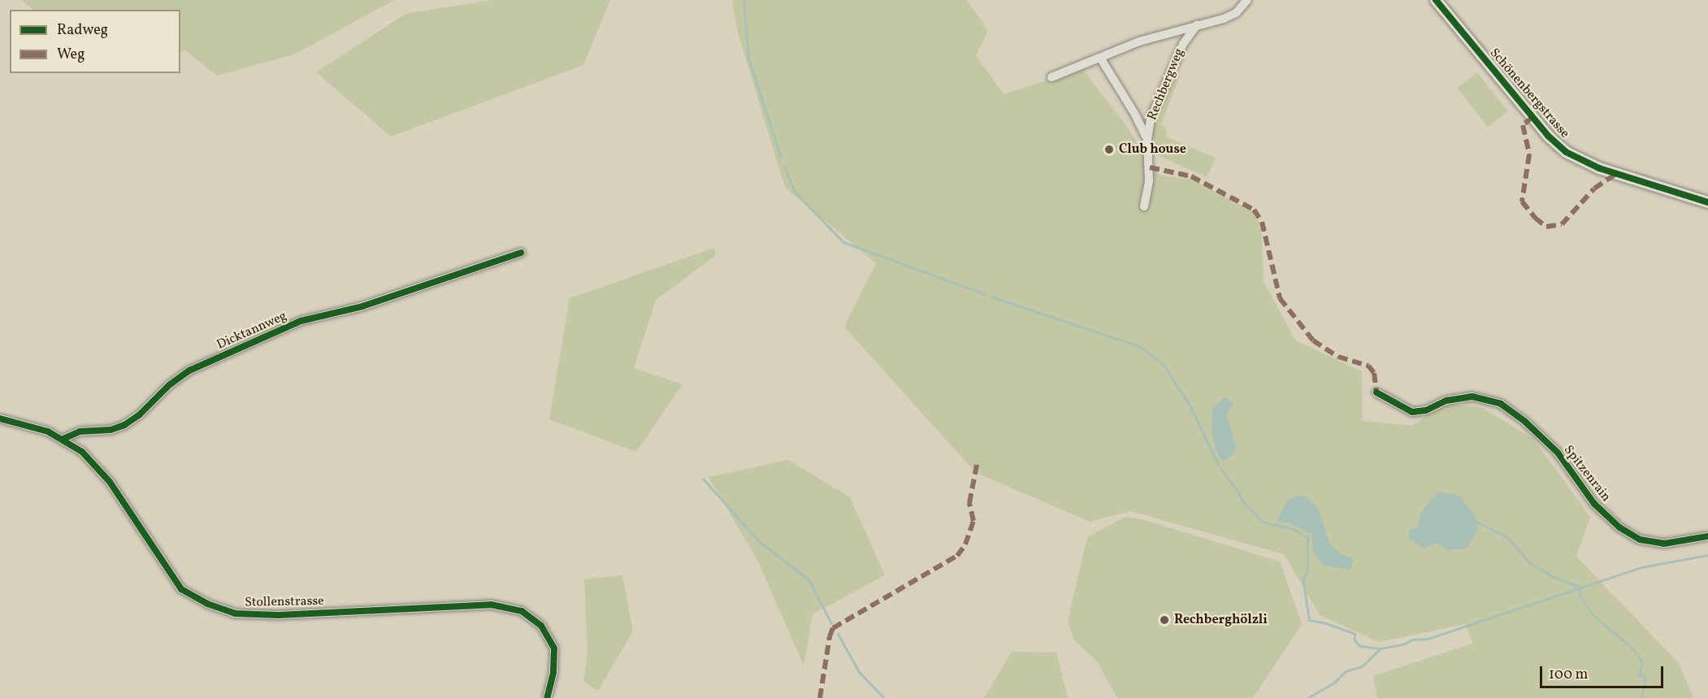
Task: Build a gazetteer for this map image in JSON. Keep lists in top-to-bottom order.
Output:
{
  "streets": {
    "street": [
      "Rechbergweg",
      "Schönenbergstrasse",
      "Dicktannweg",
      "Spitzenrain",
      "Stollenstrasse"
    ]
  },
  "crossings": [
    ["Dicktannweg", "Stollenstrasse"]
  ],
  "places": ["Club house", "Rechberghölzli"],
  "legend": ["Radweg", "Weg"],
  "scale_bar": "100 m"
}
